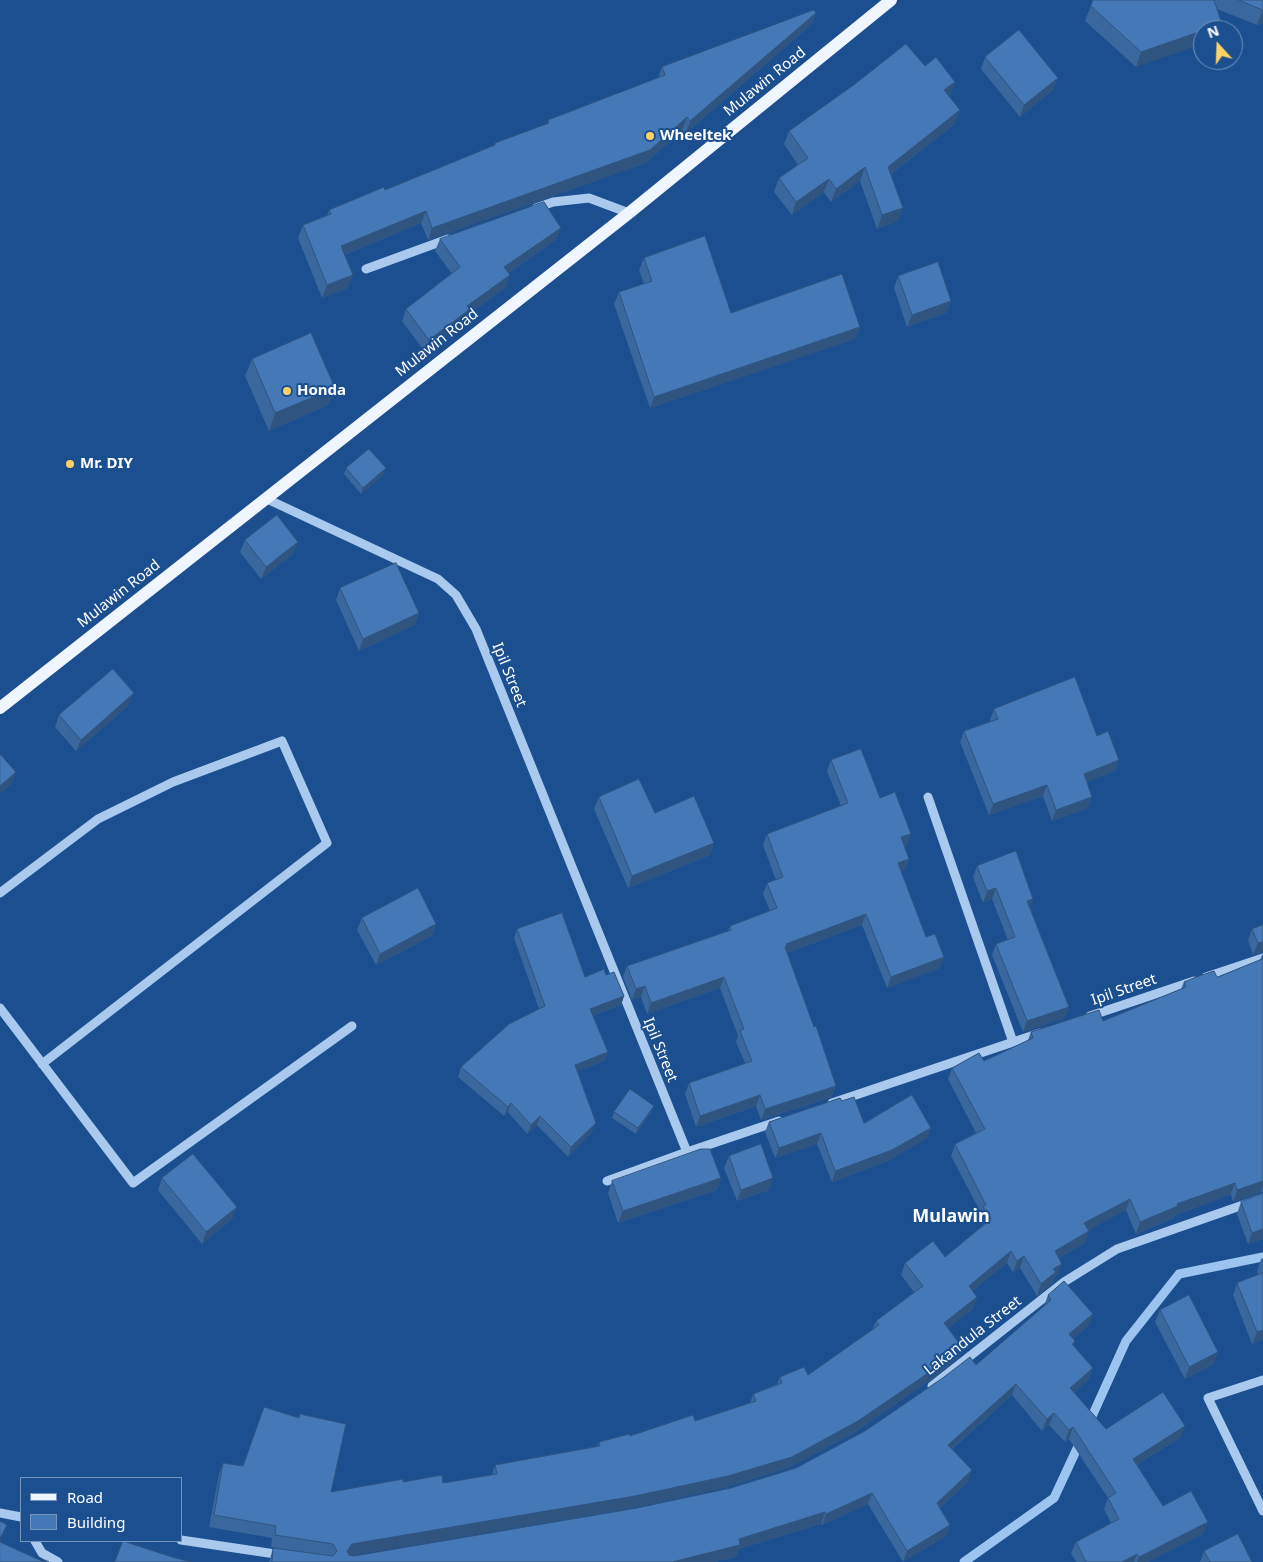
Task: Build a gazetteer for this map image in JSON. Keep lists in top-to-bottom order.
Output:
{
  "streets": {
    "main road": ["Mulawin Road"],
    "street": ["Ipil Street", "Lakandula Street"]
  },
  "crossings": [
    ["Mulawin Road", "Ipil Street"]
  ],
  "districts": ["Mulawin"],
  "places": ["Wheeltek", "Honda", "Mr. DIY"],
  "legend": ["Road", "Building"],
  "north": "top"
}
